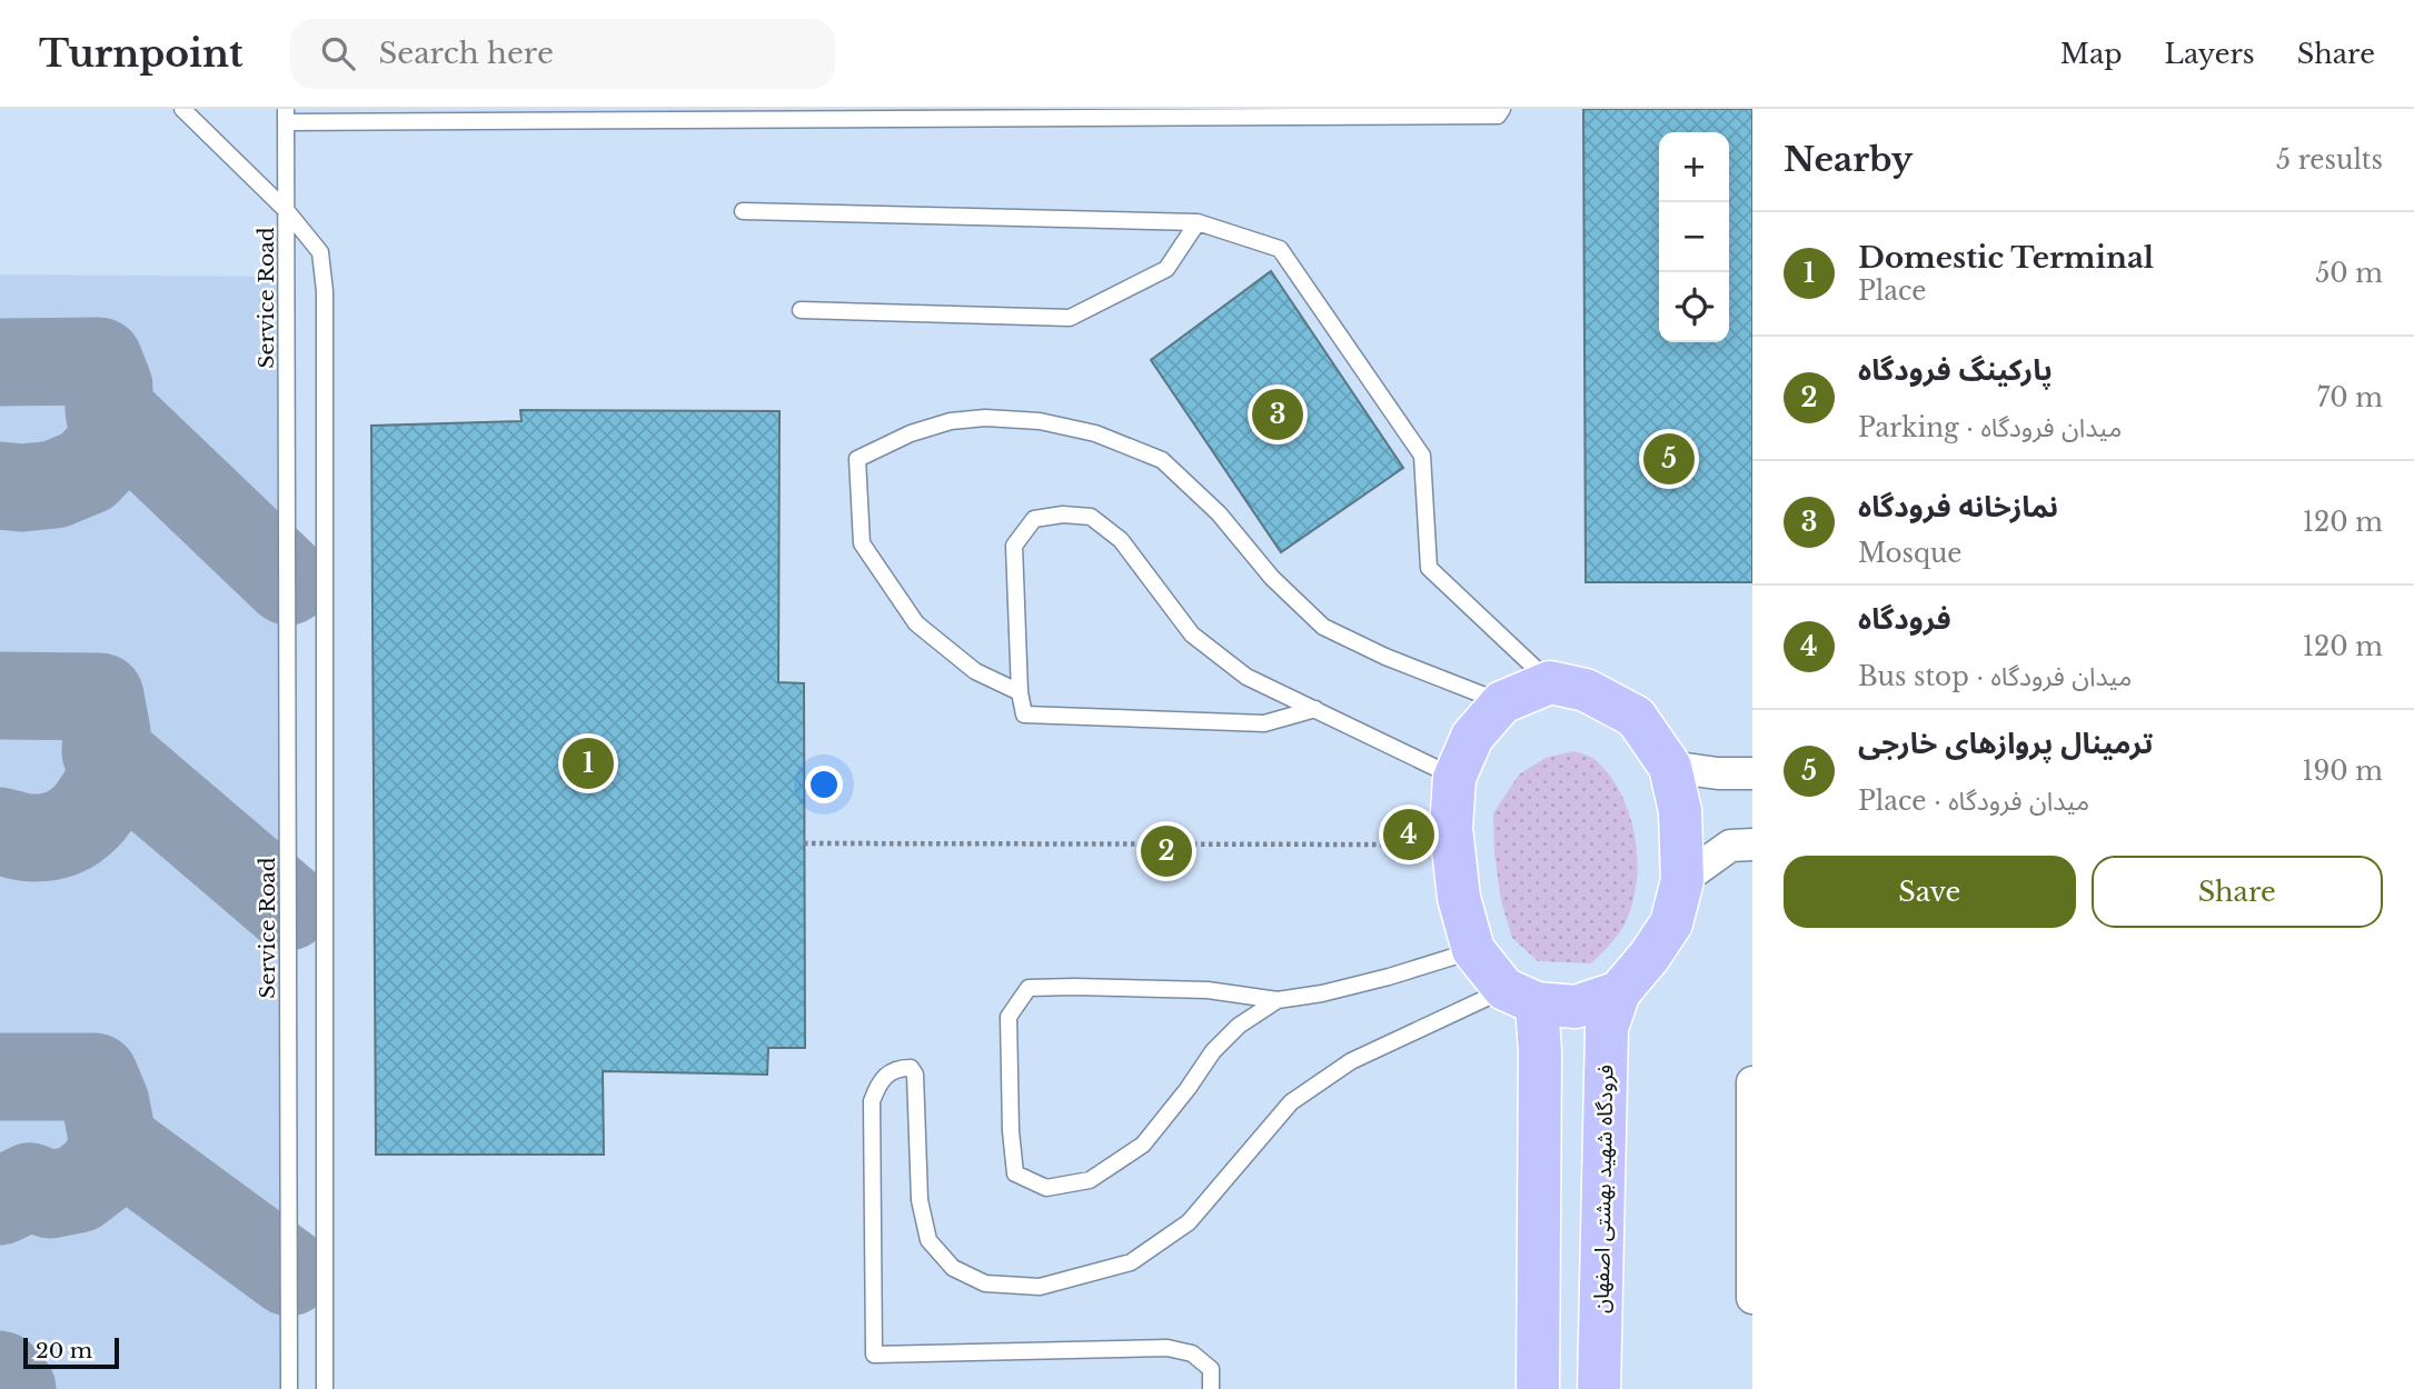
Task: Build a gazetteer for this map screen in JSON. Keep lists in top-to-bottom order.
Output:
{
  "streets": {
    "main road": ["فرودگاه شهید بهشتی اصفهان"],
    "lane": ["Service Road"]
  },
  "scale_bar": "20 m",
  "page": {
    "header": "Turnpoint",
    "search": "Search here",
    "nav": ["Map", "Layers", "Share"],
    "heading": ["Nearby", "5 results"],
    "map_buttons": ["+", "−"],
    "list": [
      {
        "mark": "1",
        "name": "Domestic Terminal",
        "note": "Place",
        "value": "50 m"
      },
      {
        "mark": "2",
        "name": "پارکینگ فرودگاه",
        "note": "Parking · میدان فرودگاه",
        "value": "70 m"
      },
      {
        "mark": "3",
        "name": "نمازخانه فرودگاه",
        "note": "Mosque",
        "value": "120 m"
      },
      {
        "mark": "4",
        "name": "فرودگاه",
        "note": "Bus stop · میدان فرودگاه",
        "value": "120 m"
      },
      {
        "mark": "5",
        "name": "ترمینال پروازهای خارجی",
        "note": "Place · میدان فرودگاه",
        "value": "190 m"
      }
    ],
    "pins": [
      "3",
      "5",
      "1",
      "4",
      "2"
    ],
    "buttons": ["Save", "Share"],
    "scale": "20 m"
  }
}
